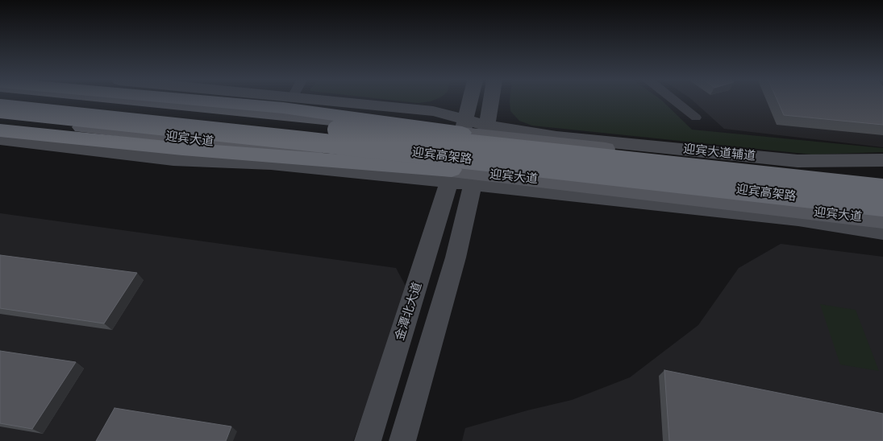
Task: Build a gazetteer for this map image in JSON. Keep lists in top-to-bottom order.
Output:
{
  "streets": {
    "highway": ["迎宾高架路"],
    "main road": ["迎宾大道"],
    "street": ["迎宾大道辅道", "金潭北大道"]
  },
  "crossings": [
    ["迎宾大道", "金潭北大道"]
  ]
}
